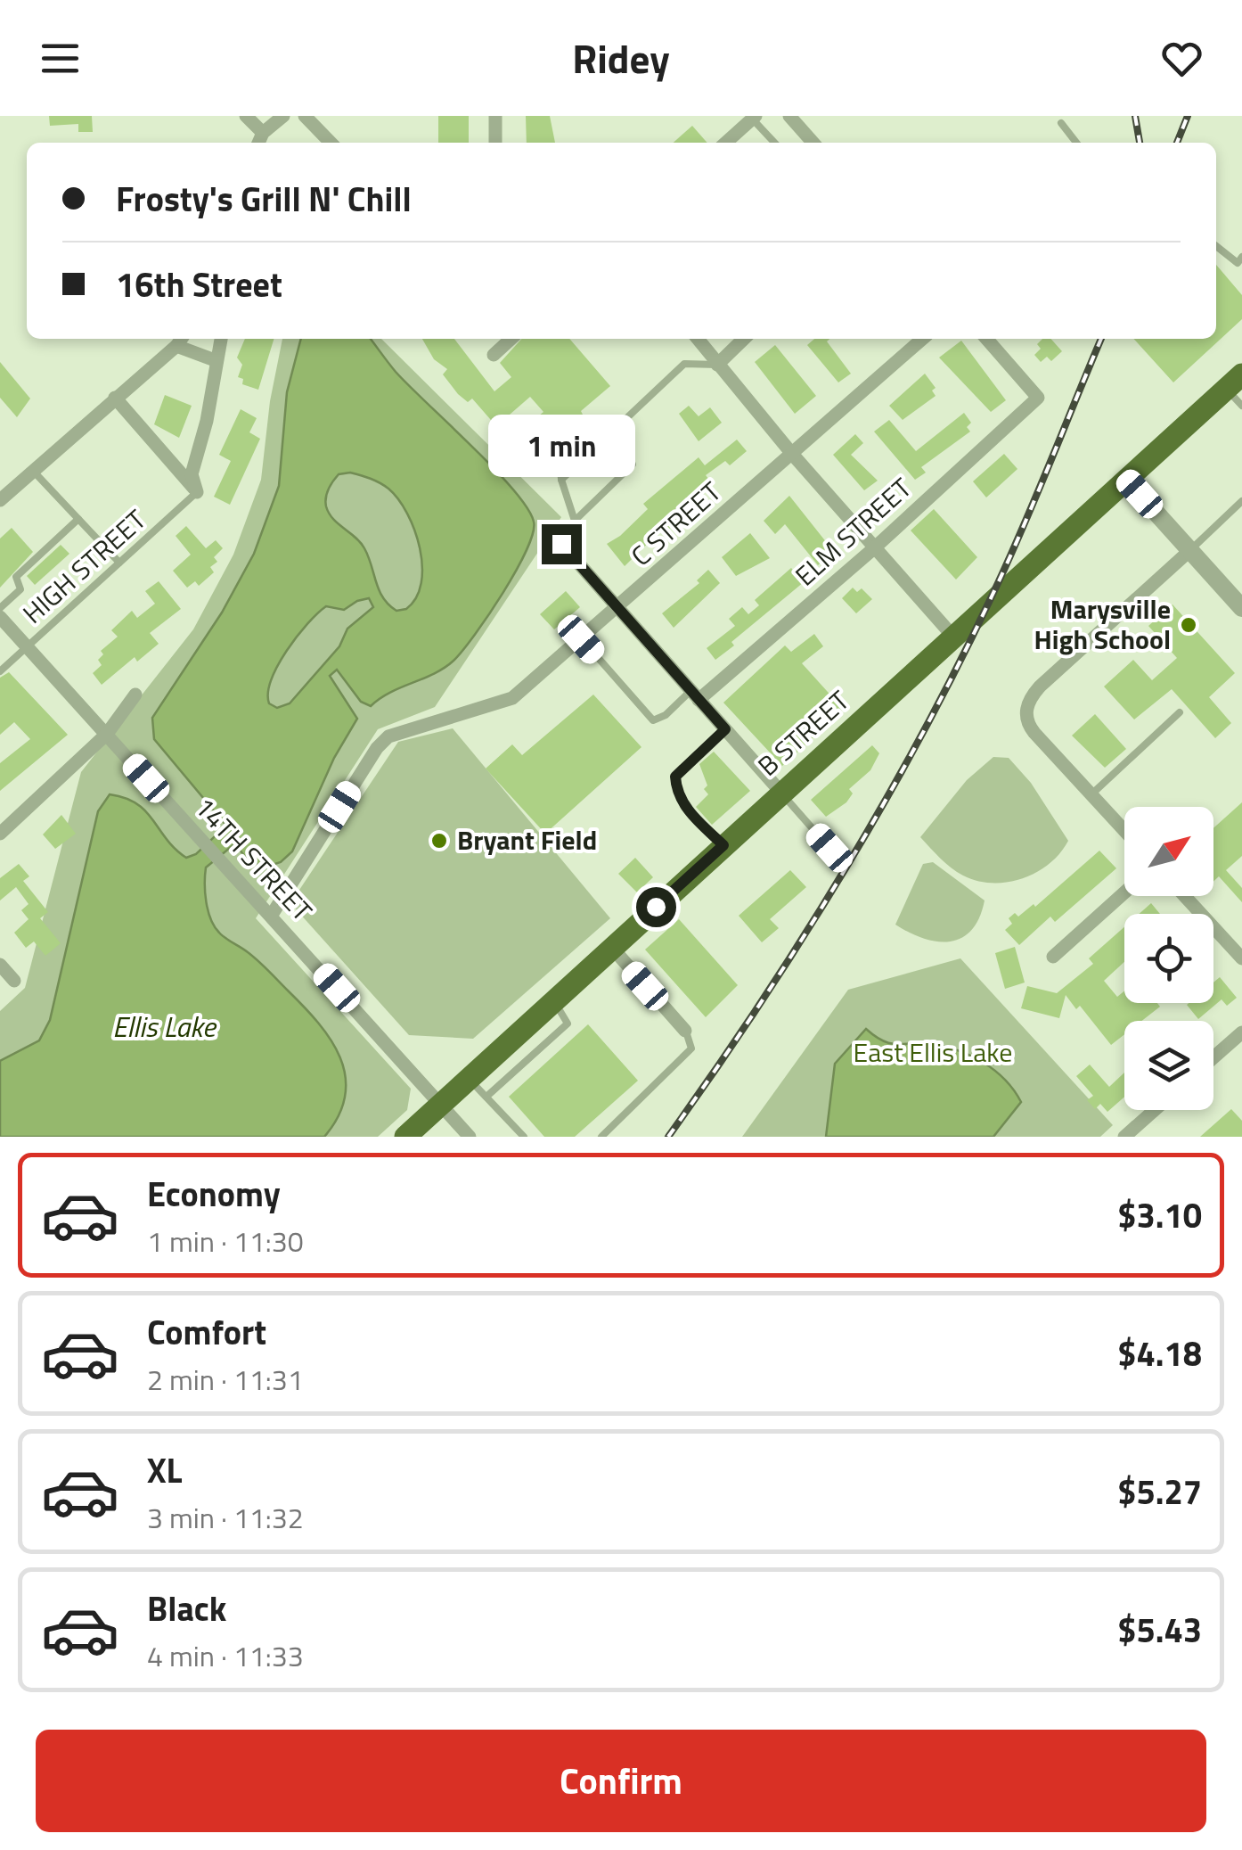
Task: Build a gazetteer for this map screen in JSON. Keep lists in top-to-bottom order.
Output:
{
  "streets": {
    "highway": ["B STREET"],
    "street": ["C STREET", "ELM STREET", "14TH STREET"],
    "lane": ["HIGH STREET"]
  },
  "crossings": [
    ["C STREET", "14TH STREET"],
    ["HIGH STREET", "14TH STREET"],
    ["B STREET", "14TH STREET"]
  ],
  "water": ["Ellis Lake"],
  "parks": ["East Ellis Lake"],
  "places": ["Marysville High School", "Bryant Field"],
  "north": "top right",
  "page": {
    "header": "Ridey",
    "banner": ["Frosty's Grill N' Chill", "16th Street"],
    "bubble": "1 min",
    "list": [
      {
        "name": "Economy",
        "note": "1 min · 11:30",
        "value": "$3.10"
      },
      {
        "name": "Comfort",
        "note": "2 min · 11:31",
        "value": "$4.18"
      },
      {
        "name": "XL",
        "note": "3 min · 11:32",
        "value": "$5.27"
      },
      {
        "name": "Black",
        "note": "4 min · 11:33",
        "value": "$5.43"
      }
    ],
    "buttons": "Confirm"
  }
}
